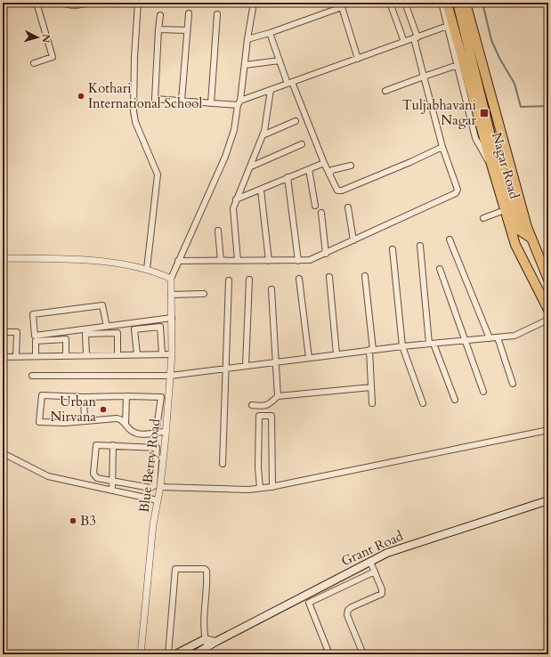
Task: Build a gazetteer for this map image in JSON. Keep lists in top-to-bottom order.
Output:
{
  "streets": {
    "highway": ["Nagar Road"],
    "main road": ["Grant Road"],
    "street": ["Blue Berry Road"]
  },
  "places": {
    "other": ["Kothari International School", "Urban Nirvana", "B3"],
    "transit": ["Tuljabhavani Nagar"]
  },
  "north": "right"
}
